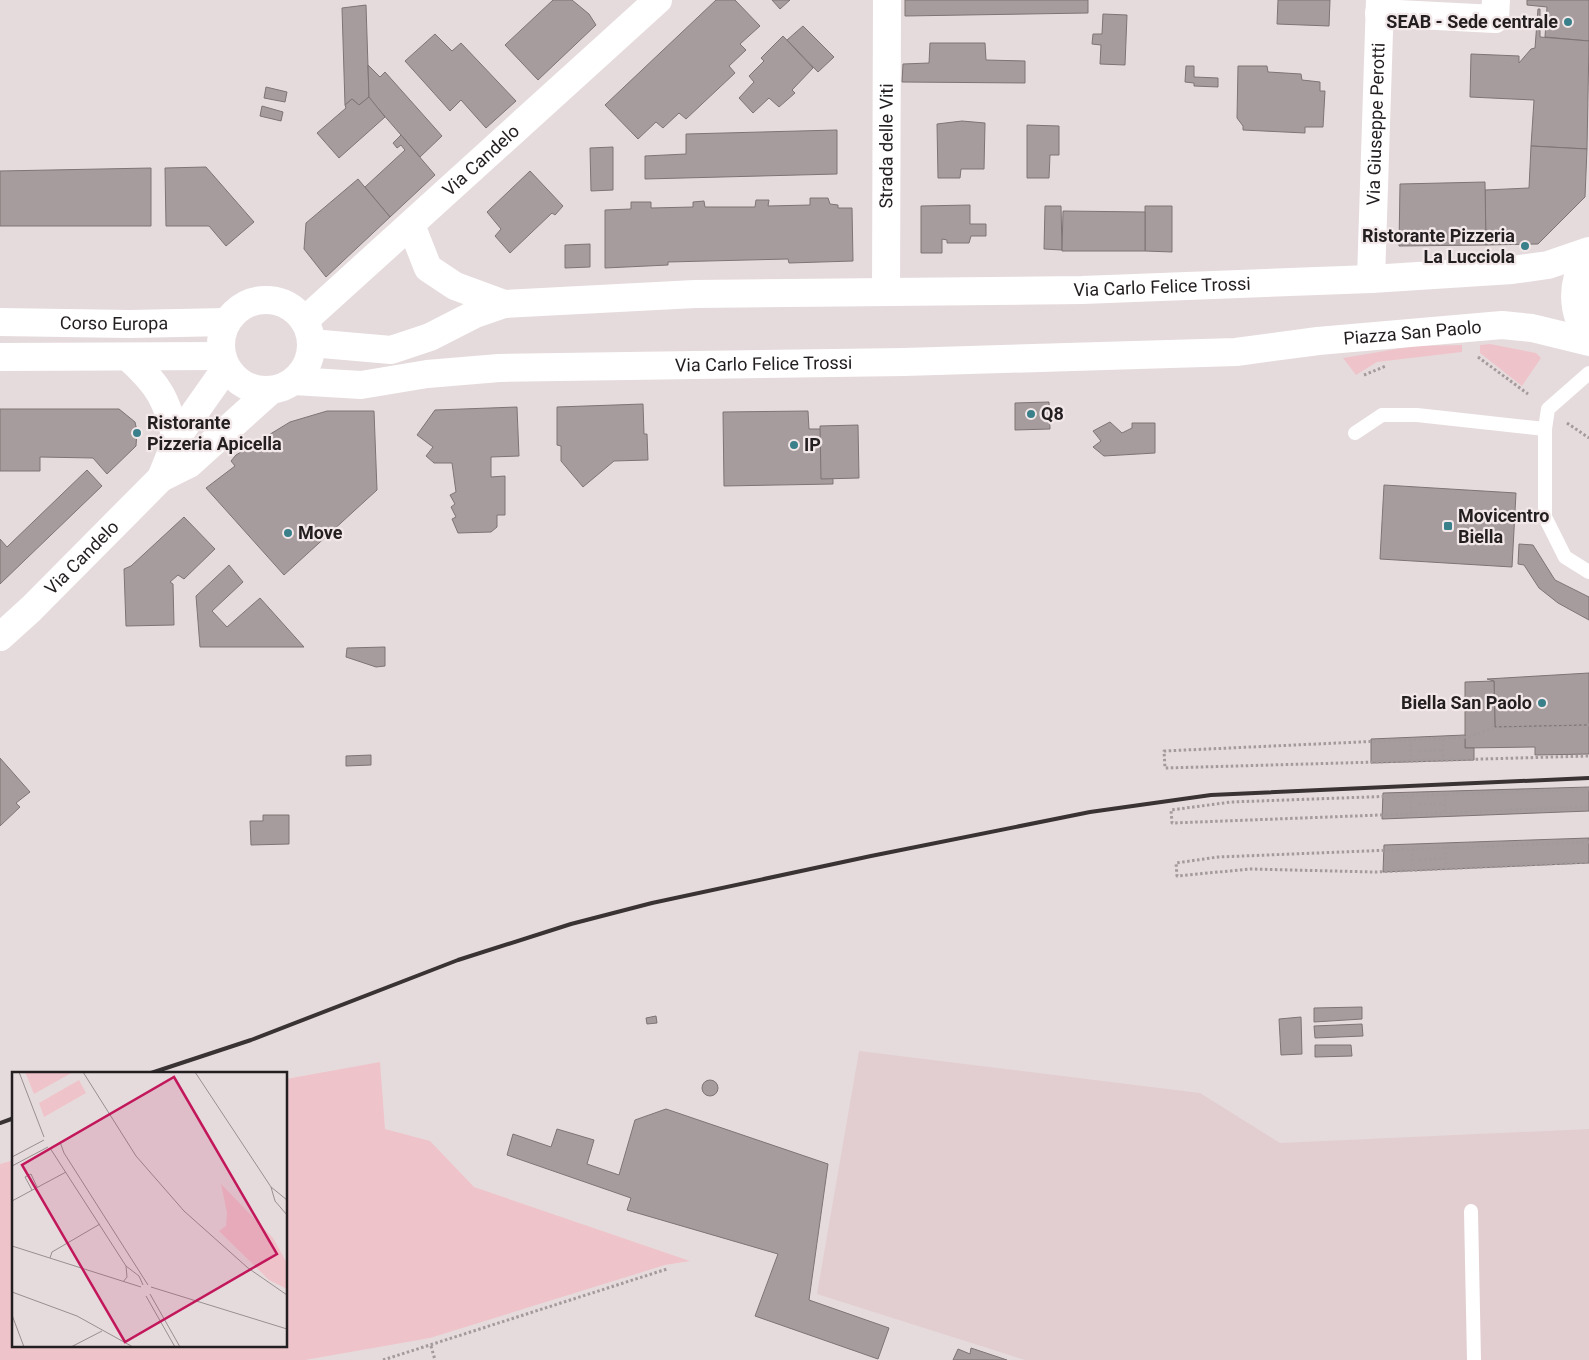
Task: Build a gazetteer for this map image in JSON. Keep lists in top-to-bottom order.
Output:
{
  "streets": {
    "main road": [
      "Via Giuseppe Perotti",
      "Strada delle Viti",
      "Via Candelo",
      "Via Carlo Felice Trossi",
      "Corso Europa",
      "Piazza San Paolo"
    ]
  },
  "crossings": [
    ["Via Giuseppe Perotti", "Via Carlo Felice Trossi"],
    ["Strada delle Viti", "Via Carlo Felice Trossi"],
    ["Via Candelo", "Via Carlo Felice Trossi"],
    ["Via Candelo", "Corso Europa"],
    ["Via Carlo Felice Trossi", "Corso Europa"],
    ["Via Carlo Felice Trossi", "Piazza San Paolo"]
  ],
  "places": {
    "other": [
      "SEAB - Sede centrale",
      "Ristorante Pizzeria La Lucciola",
      "Q8",
      "Ristorante Pizzeria Apicella",
      "IP",
      "Move",
      "Biella San Paolo"
    ],
    "transit": ["Movicentro Biella"]
  }
}
